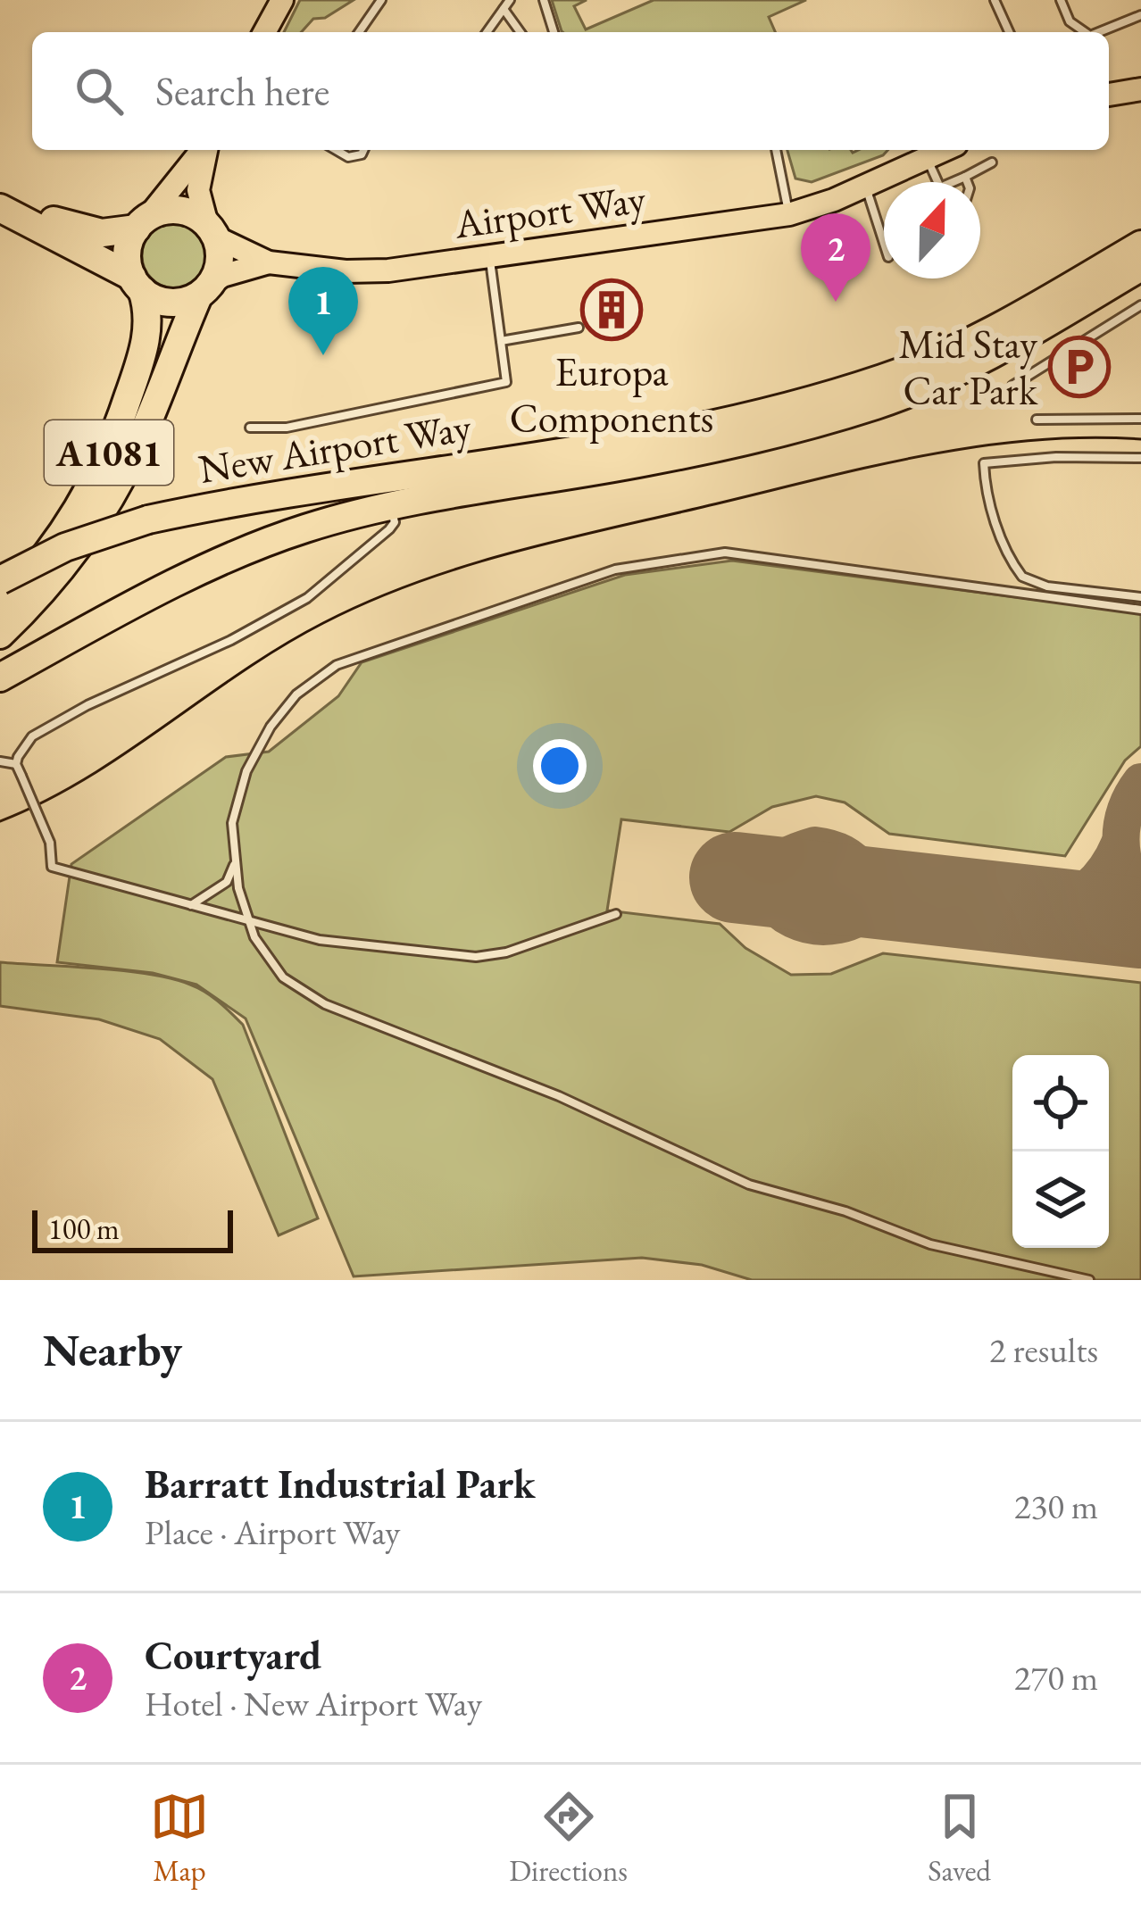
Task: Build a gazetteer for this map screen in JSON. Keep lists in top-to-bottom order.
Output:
{
  "streets": {
    "highway": ["New Airport Way", "A1081"],
    "main road": ["Airport Way"]
  },
  "crossings": [
    ["Airport Way", "New Airport Way"],
    ["Airport Way", "A1081"],
    ["New Airport Way", "A1081"]
  ],
  "places": {
    "building": ["Europa Components"],
    "parking": ["Mid Stay Car Park"]
  },
  "scale_bar": "100 m",
  "north": "top",
  "page": {
    "search": "Search here",
    "pins": ["2", "1"],
    "scale": "100 m",
    "heading": ["Nearby", "2 results"],
    "list": [
      {
        "mark": "1",
        "name": "Barratt Industrial Park",
        "note": "Place · Airport Way",
        "value": "230 m"
      },
      {
        "mark": "2",
        "name": "Courtyard",
        "note": "Hotel · New Airport Way",
        "value": "270 m"
      }
    ],
    "nav": ["Map", "Directions", "Saved"]
  }
}
